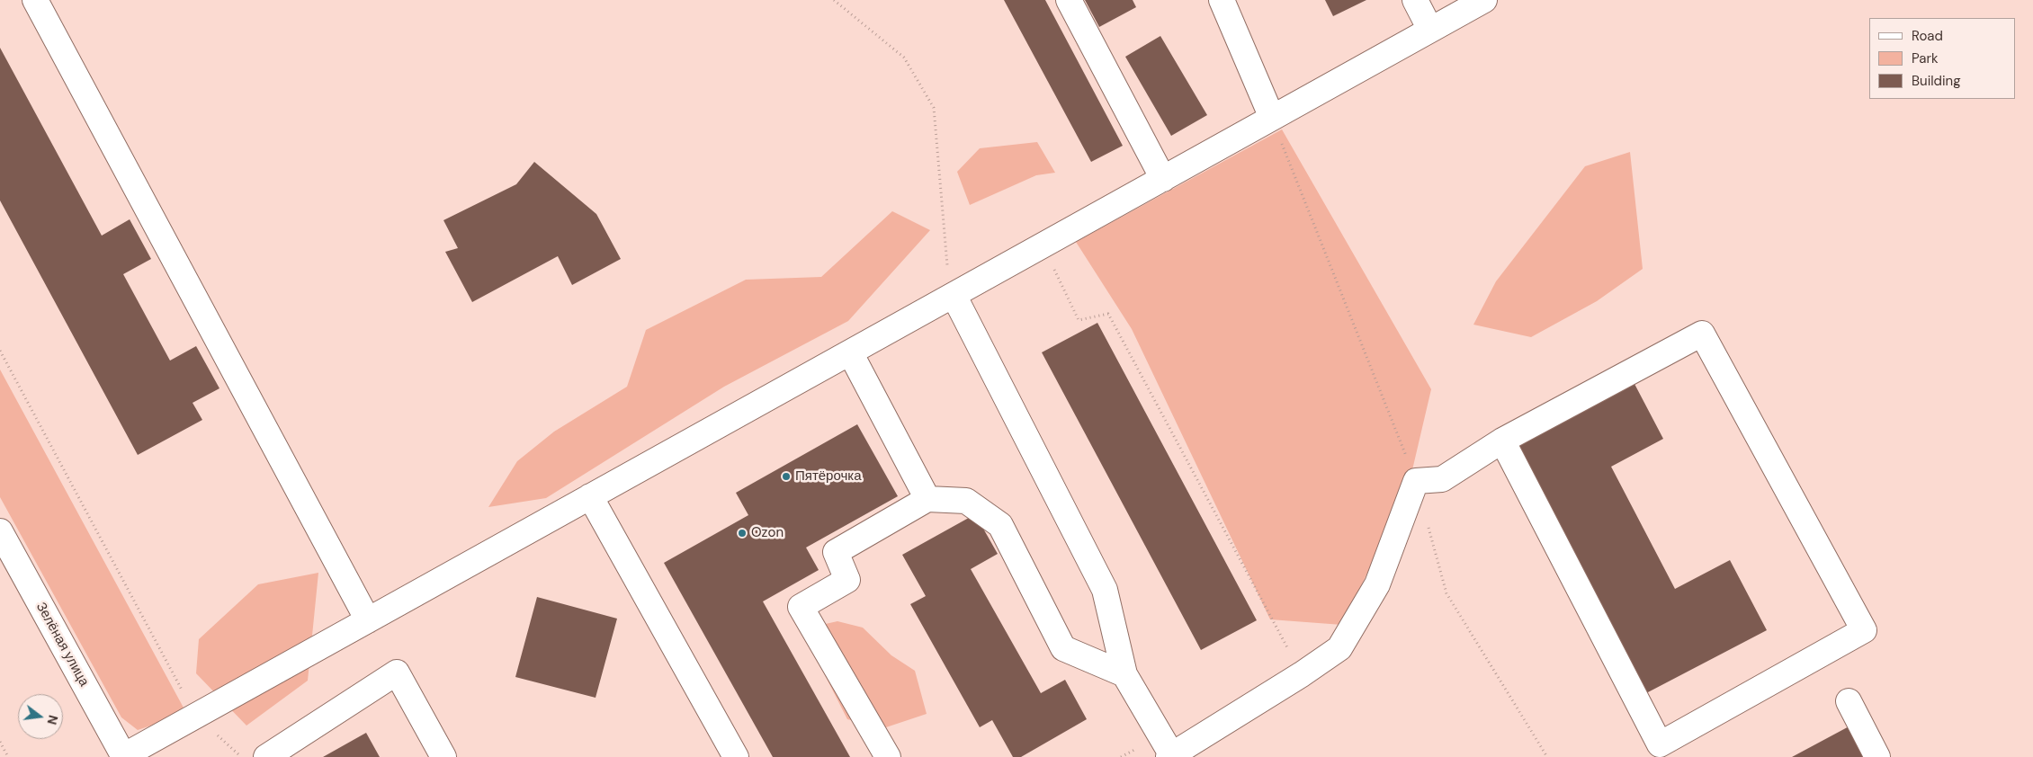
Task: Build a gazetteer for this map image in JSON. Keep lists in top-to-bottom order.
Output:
{
  "streets": {
    "street": ["Зелёная улица"]
  },
  "places": ["Пятёрочка", "Ozon"],
  "legend": ["Road", "Park", "Building"],
  "north": "right"
}
